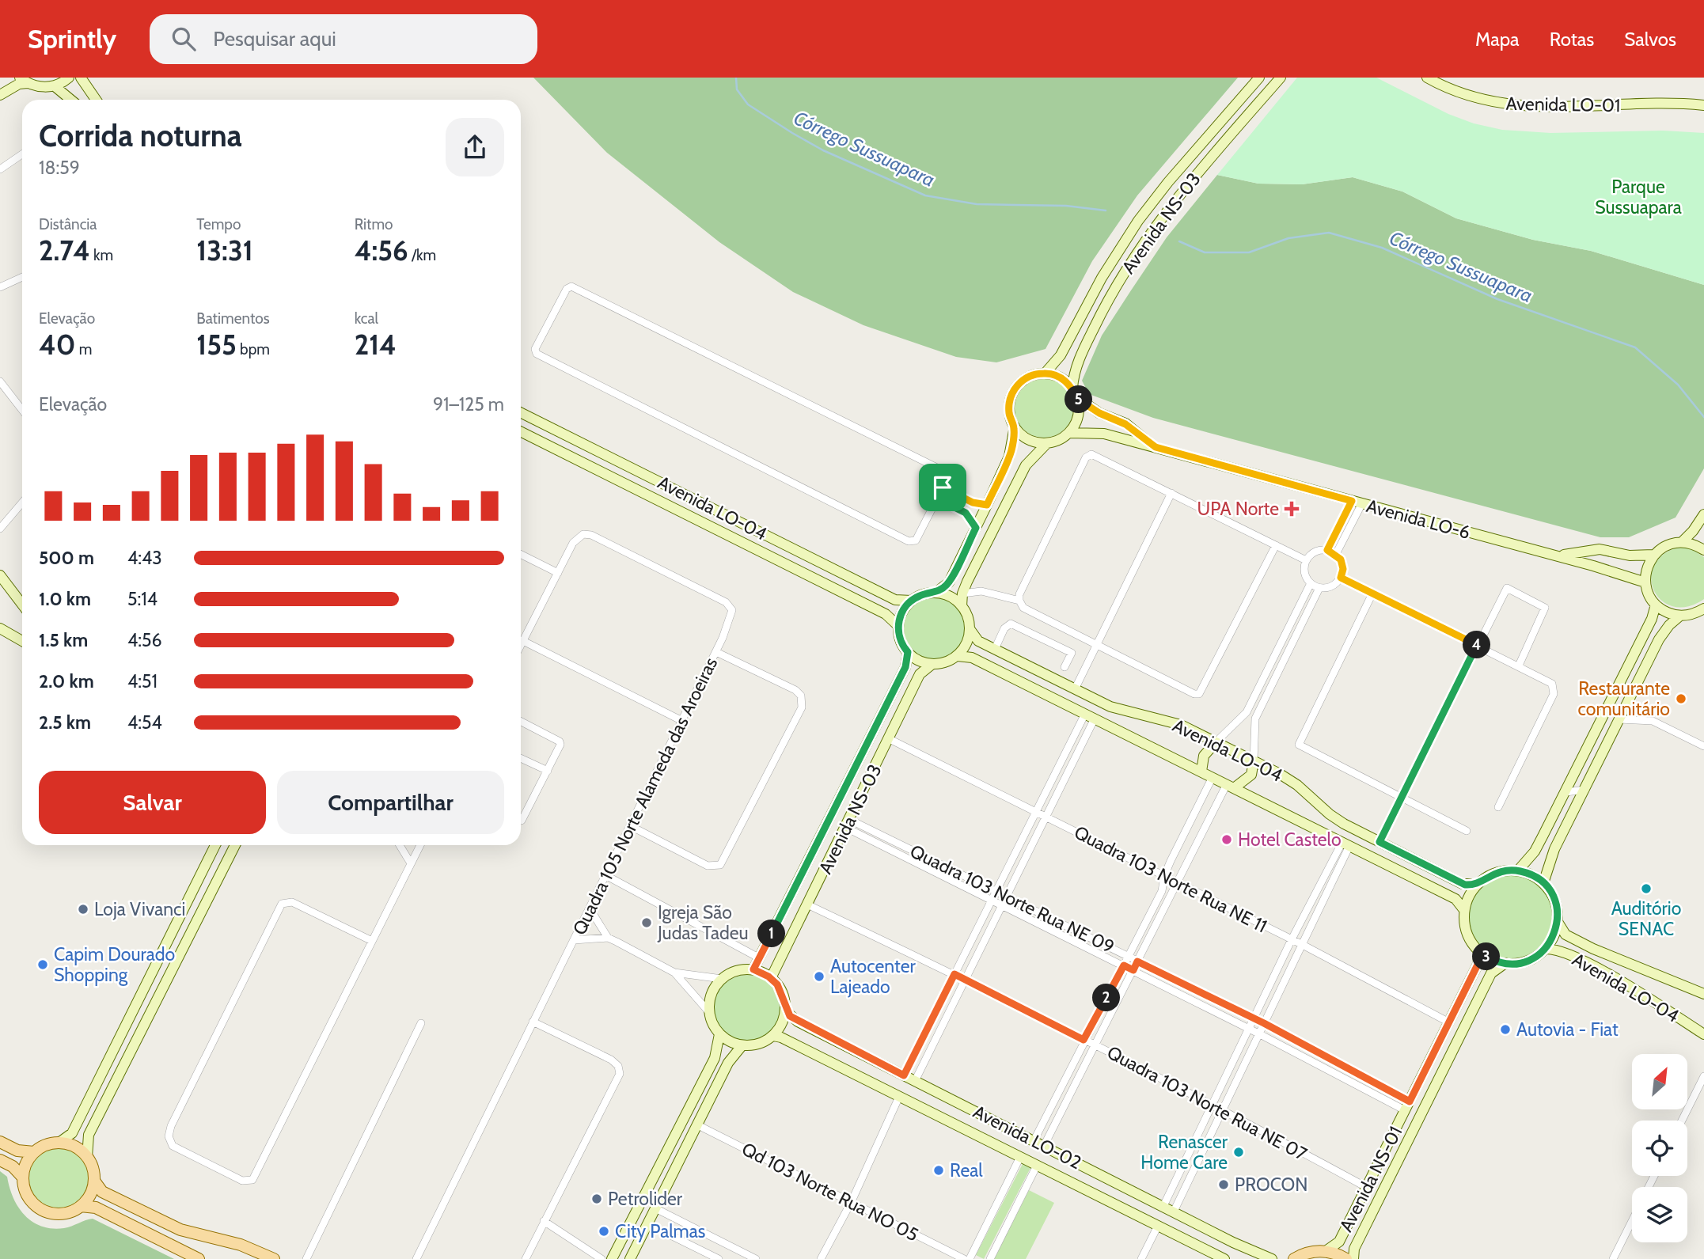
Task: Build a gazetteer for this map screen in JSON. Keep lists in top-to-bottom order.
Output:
{
  "streets": {
    "main road": ["Avenida NS-01"],
    "street": [
      "Avenida LO-01",
      "Avenida NS-03",
      "Avenida LO-04",
      "Avenida LO-6",
      "Quadra 105 Norte Alameda das Aroeiras",
      "Quadra 103 Norte Rua NE 11",
      "Quadra 103 Norte Rua NE 09",
      "Quadra 103 Norte Rua NE 07",
      "Avenida LO-02",
      "Qd 103 Norte Rua NO 05"
    ]
  },
  "crossings": [
    ["Avenida NS-03", "Avenida LO-04"],
    ["Avenida NS-03", "Avenida LO-6"],
    ["Avenida NS-03", "Quadra 103 Norte Rua NE 11"],
    ["Avenida NS-03", "Quadra 103 Norte Rua NE 09"],
    ["Avenida NS-03", "Quadra 103 Norte Rua NE 07"],
    ["Avenida NS-03", "Avenida LO-02"],
    ["Avenida LO-04", "Avenida NS-01"],
    ["Quadra 103 Norte Rua NE 11", "Avenida NS-01"],
    ["Quadra 103 Norte Rua NE 09", "Avenida NS-01"],
    ["Quadra 103 Norte Rua NE 07", "Avenida NS-01"]
  ],
  "water": ["Córrego Sussuapara"],
  "parks": ["Parque Sussuapara"],
  "places": {
    "health": ["UPA Norte"],
    "other": [
      "Restaurante comunitário",
      "Hotel Castelo",
      "Auditório SENAC",
      "Loja Vivanci",
      "Igreja São Judas Tadeu",
      "Capim Dourado Shopping",
      "Autocenter Lajeado",
      "Autovia - Fiat",
      "Renascer Home Care",
      "Real",
      "PROCON",
      "Petrolider",
      "City Palmas"
    ]
  },
  "north": "top right",
  "page": {
    "header": "Sprintly",
    "search": "Pesquisar aqui",
    "nav": ["Mapa", "Rotas", "Salvos"],
    "heading": ["Corrida noturna", "18:59"],
    "stats": [
      ["Distância", "2.74 km"],
      ["Tempo", "13:31"],
      ["Ritmo", "4:56 /km"],
      ["Elevação", "40 m"],
      ["Batimentos", "155 bpm"],
      ["kcal", "214"]
    ],
    "chart": ["Elevação", "91–125 m"],
    "pins": [
      "5",
      "4",
      "1",
      "3",
      "2"
    ],
    "list": [
      {
        "name": "500 m",
        "note": "4:43"
      },
      {
        "name": "1.0 km",
        "note": "5:14"
      },
      {
        "name": "1.5 km",
        "note": "4:56"
      },
      {
        "name": "2.0 km",
        "note": "4:51"
      },
      {
        "name": "2.5 km",
        "note": "4:54"
      }
    ],
    "buttons": ["Salvar", "Compartilhar"]
  }
}
